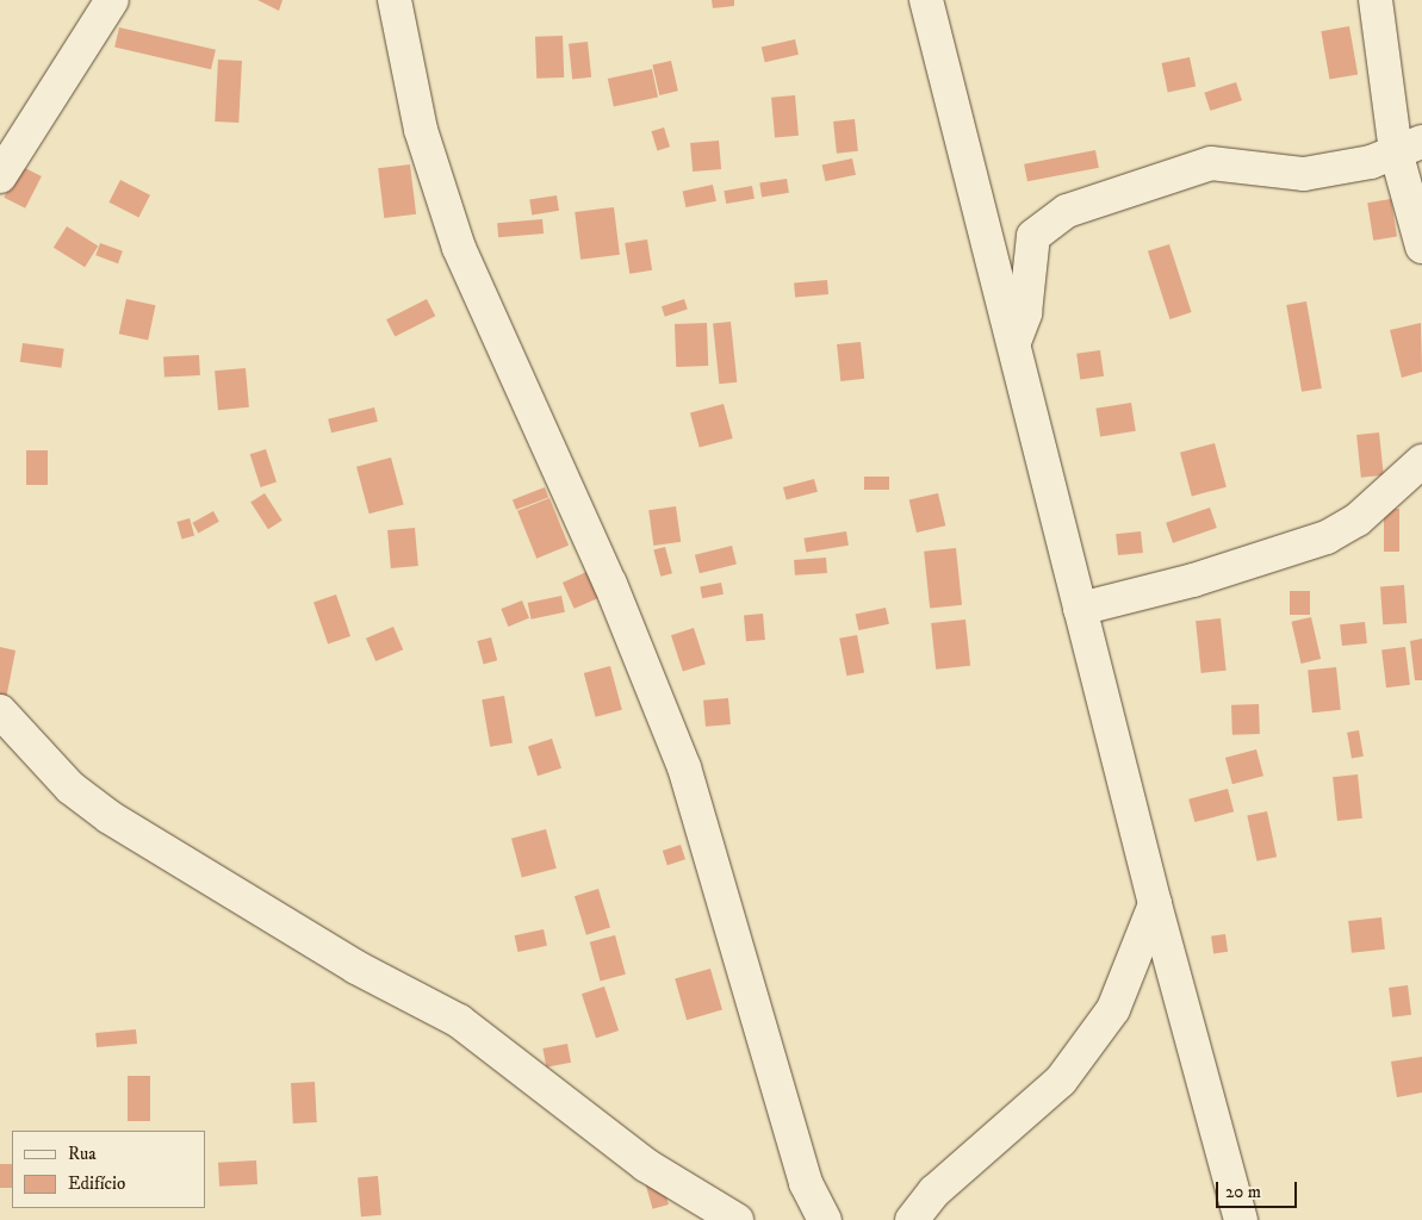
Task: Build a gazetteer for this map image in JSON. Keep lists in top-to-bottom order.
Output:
{
  "legend": ["Rua", "Edifício"],
  "scale_bar": "20 m"
}
